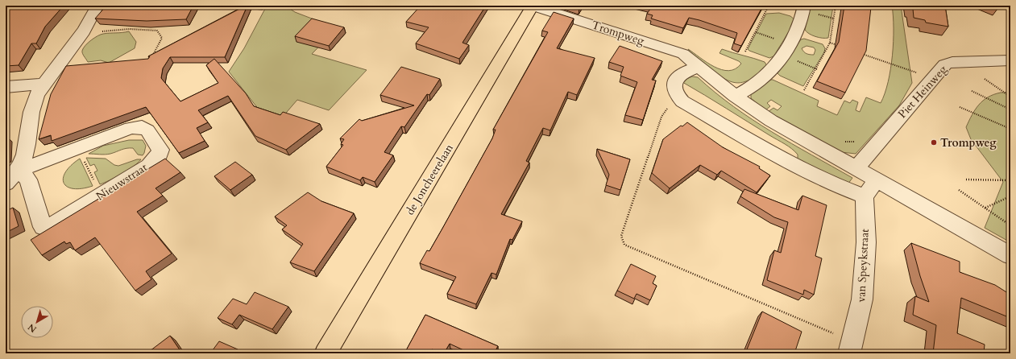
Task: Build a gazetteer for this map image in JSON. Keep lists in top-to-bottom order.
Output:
{
  "streets": {
    "main road": ["de Joncheerelaan"],
    "street": [
      "Trompweg",
      "Piet Heinweg",
      "Nieuwstraat",
      "van Speykstraat"
    ]
  },
  "crossings": [
    ["Trompweg", "Piet Heinweg"],
    ["Trompweg", "de Joncheerelaan"]
  ],
  "places": ["Trompweg"],
  "north": "bottom left"
}
